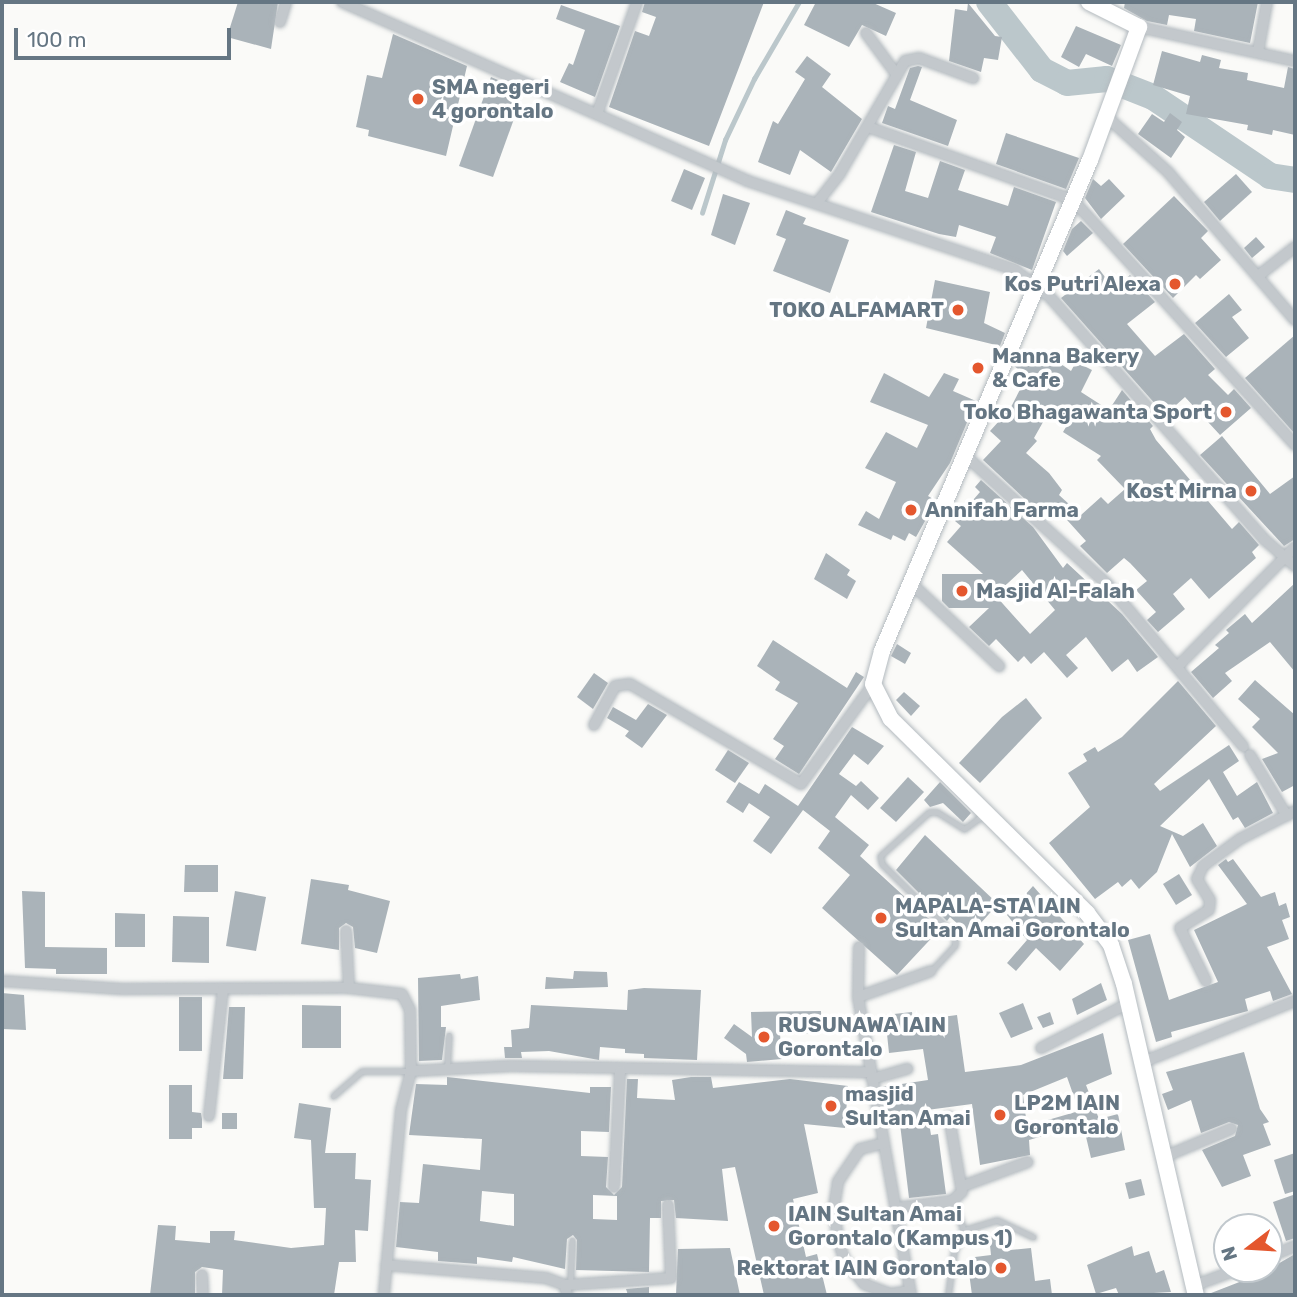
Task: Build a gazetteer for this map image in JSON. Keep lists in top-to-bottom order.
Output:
{
  "places": [
    "SMA negeri 4 gorontalo",
    "Kos Putri Alexa",
    "TOKO ALFAMART",
    "Manna Bakery & Cafe",
    "Toko Bhagawanta Sport",
    "Kost Mirna",
    "Annifah Farma",
    "Masjid Al-Falah",
    "MAPALA-STA IAIN Sultan Amai Gorontalo",
    "RUSUNAWA IAIN Gorontalo",
    "masjid Sultan Amai",
    "LP2M IAIN Gorontalo",
    "IAIN Sultan Amai Gorontalo (Kampus 1)",
    "Rektorat IAIN Gorontalo"
  ],
  "scale_bar": "100 m",
  "north": "left"
}
